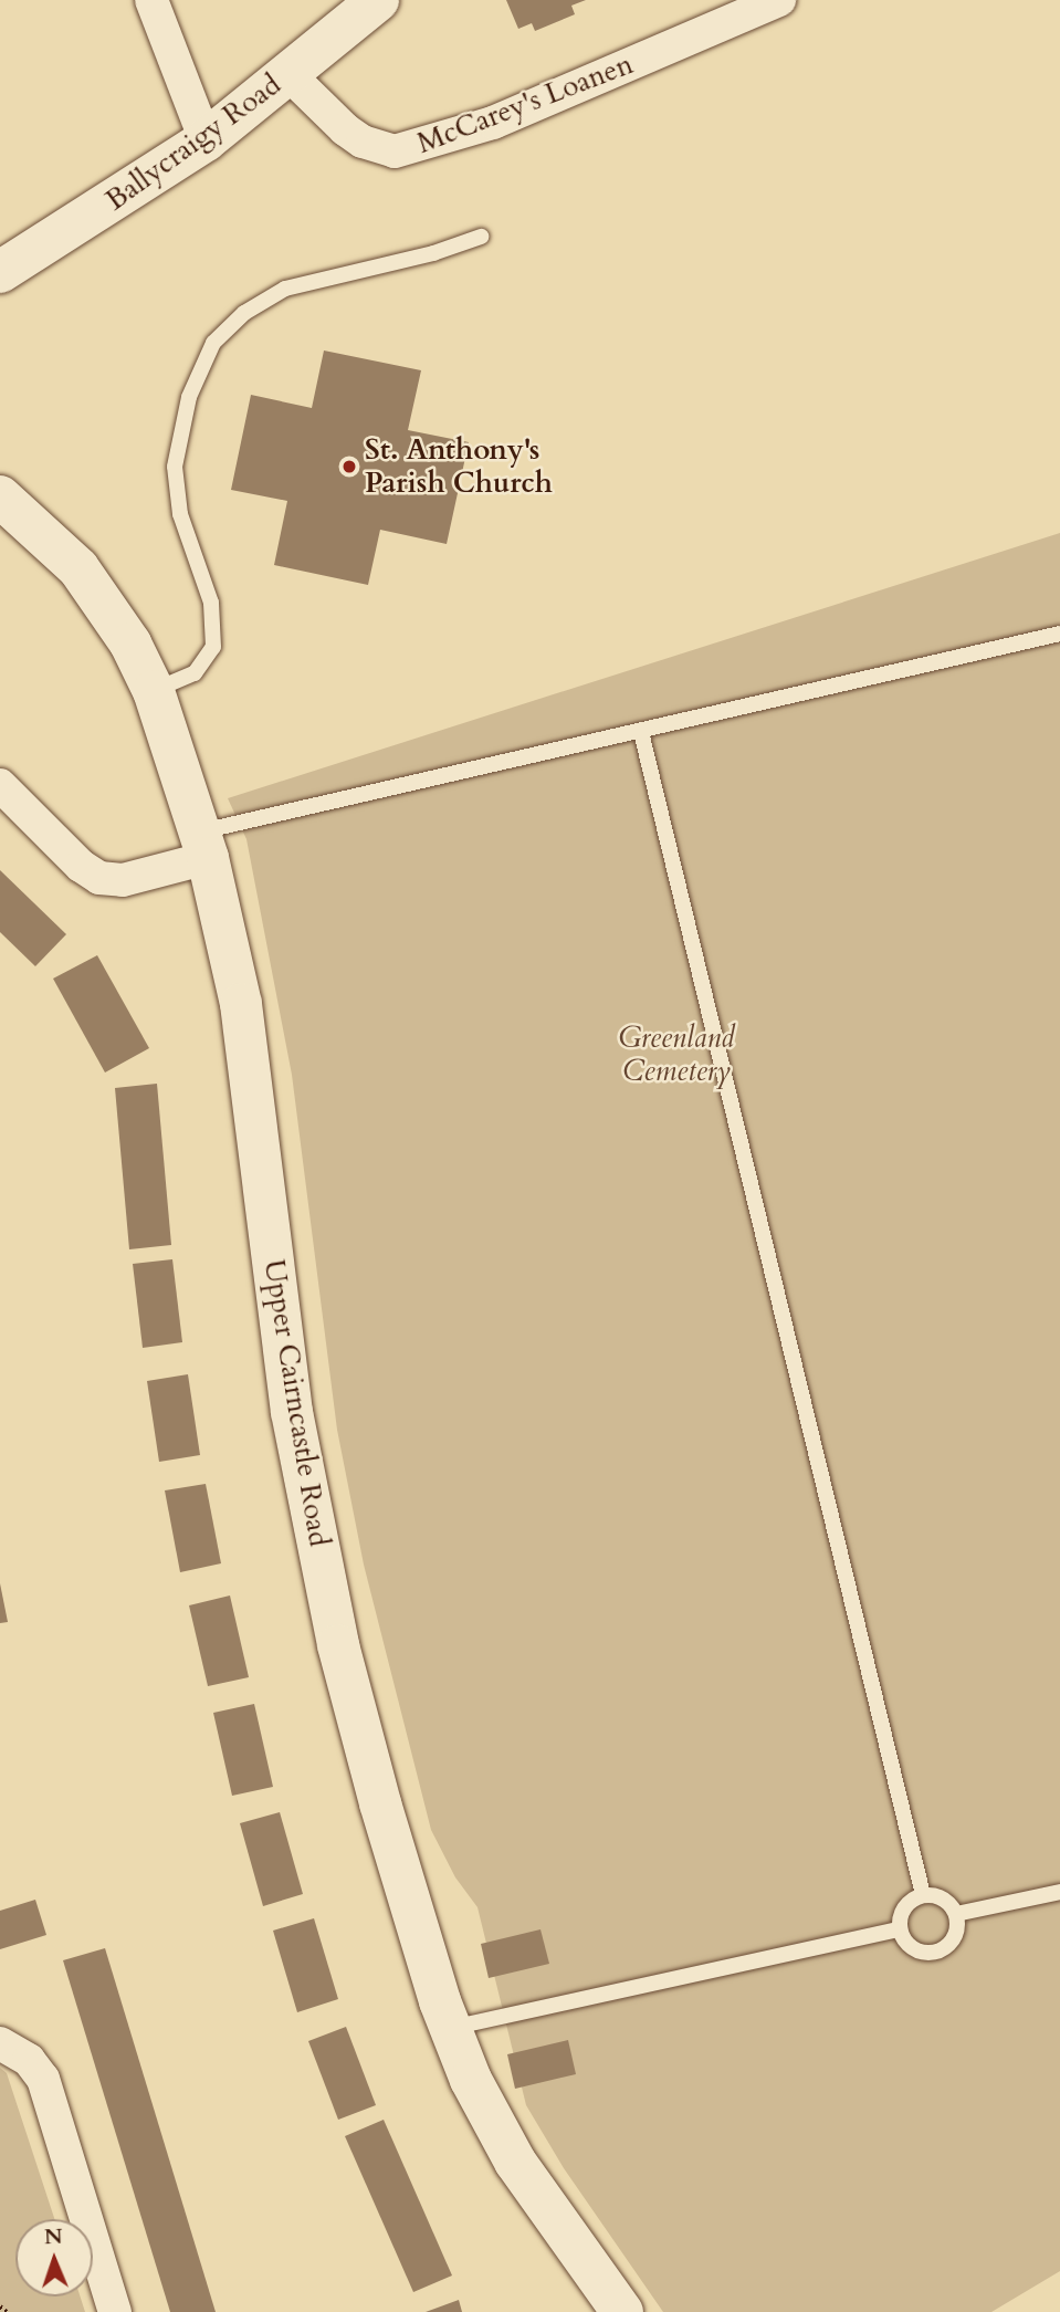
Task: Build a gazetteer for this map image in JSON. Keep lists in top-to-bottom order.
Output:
{
  "streets": {
    "street": ["McCarey's Loanen", "Ballycraigy Road", "Upper Cairncastle Road"]
  },
  "crossings": [
    ["McCarey's Loanen", "Ballycraigy Road"]
  ],
  "parks": ["Greenland Cemetery"],
  "places": ["St. Anthony's Parish Church"],
  "north": "top"
}
